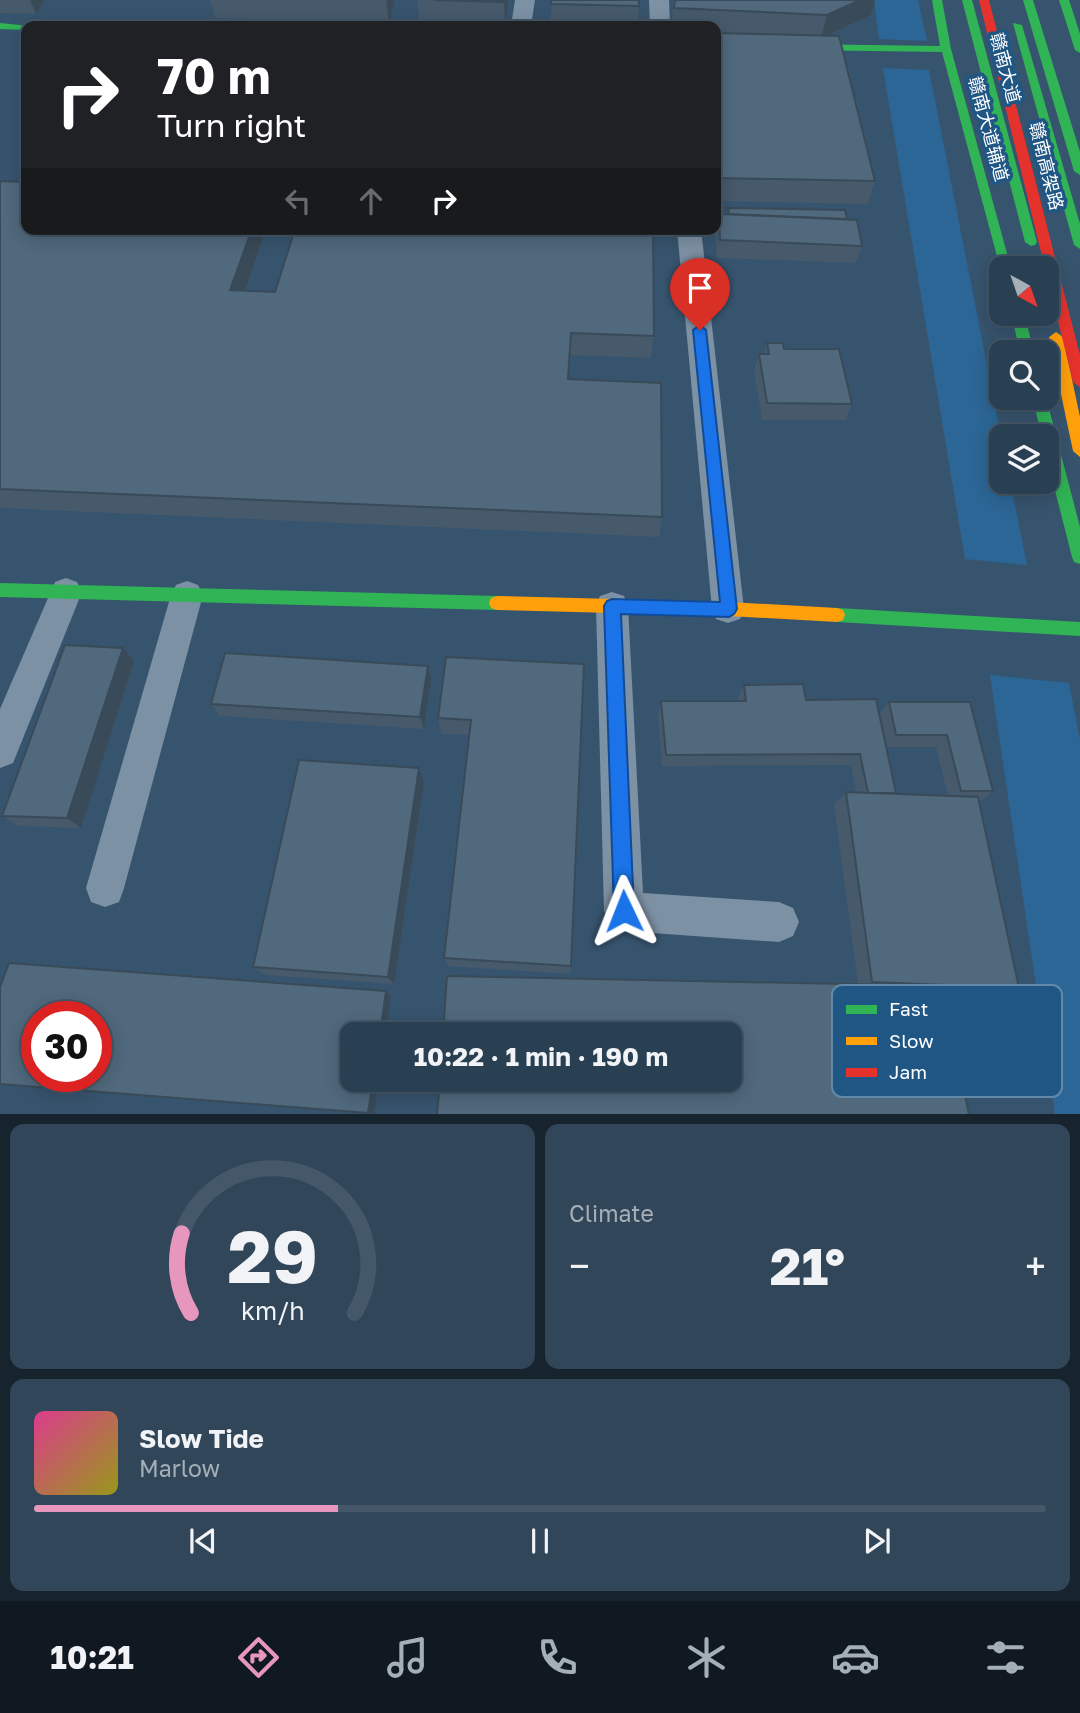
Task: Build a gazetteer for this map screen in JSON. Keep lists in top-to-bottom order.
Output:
{
  "streets": {
    "main road": ["赣南大道", "赣南大道辅道", "赣南高架路"]
  },
  "legend": ["Fast", "Slow", "Jam"],
  "north": "bottom right",
  "page": {
    "turn": ["70 m", "Turn right"],
    "limit": "30",
    "trip": "10:22 · 1 min · 190 m",
    "tile": "Climate",
    "heat": ["−", "21°", "+"],
    "song": ["Slow Tide", "Marlow"],
    "tabs": "10:21",
    "gauge": ["29", "km/h"]
  }
}
